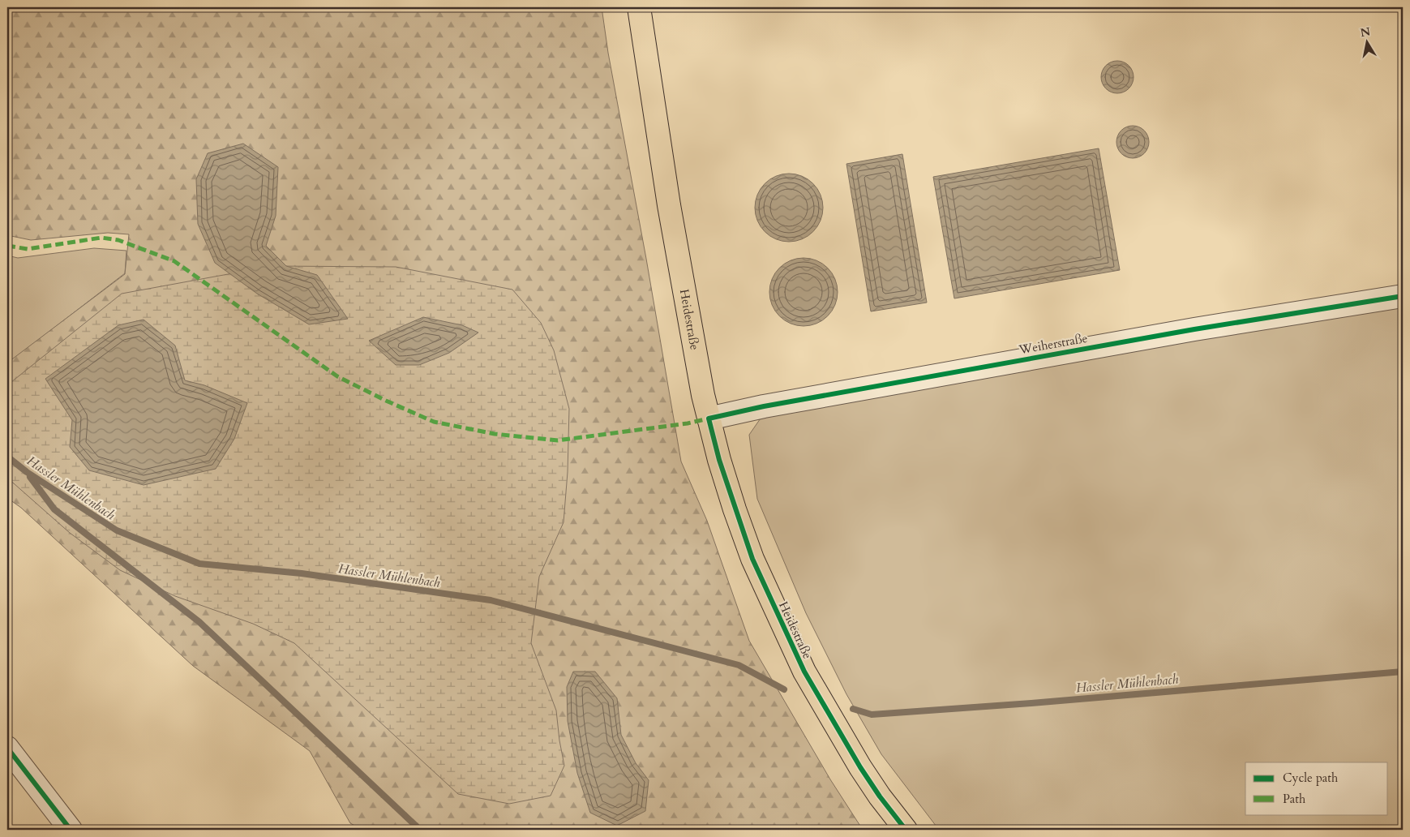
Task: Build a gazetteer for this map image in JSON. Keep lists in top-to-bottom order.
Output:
{
  "streets": {
    "main road": ["Heidestraße"],
    "street": ["Weiherstraße"]
  },
  "crossings": [
    ["Heidestraße", "Weiherstraße"]
  ],
  "water": ["Hassler Mühlenbach"],
  "legend": ["Cycle path", "Path"],
  "north": "top"
}
